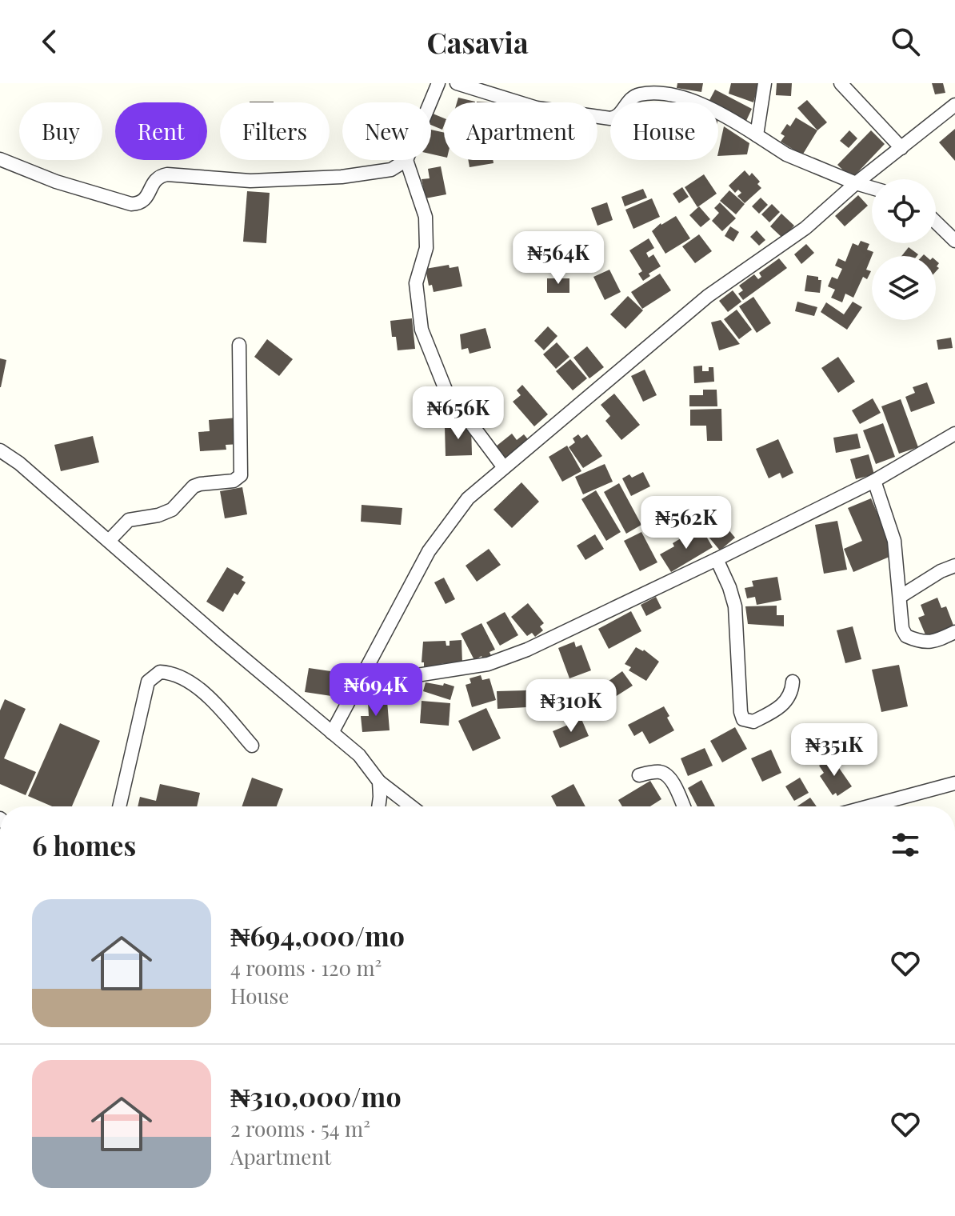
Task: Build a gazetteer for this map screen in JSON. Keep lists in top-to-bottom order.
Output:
{
  "page": {
    "header": "Casavia",
    "chip": [
      "Buy",
      "Rent",
      "Filters",
      "New",
      "Apartment",
      "House"
    ],
    "price": [
      "₦564K",
      "₦656K",
      "₦562K",
      "₦694K",
      "₦310K",
      "₦351K"
    ],
    "heading": "6 homes",
    "list": [
      {
        "name": "₦694,000/mo",
        "note": "4 rooms · 120 m² · House"
      },
      {
        "name": "₦310,000/mo",
        "note": "2 rooms · 54 m² · Apartment"
      }
    ]
  }
}
